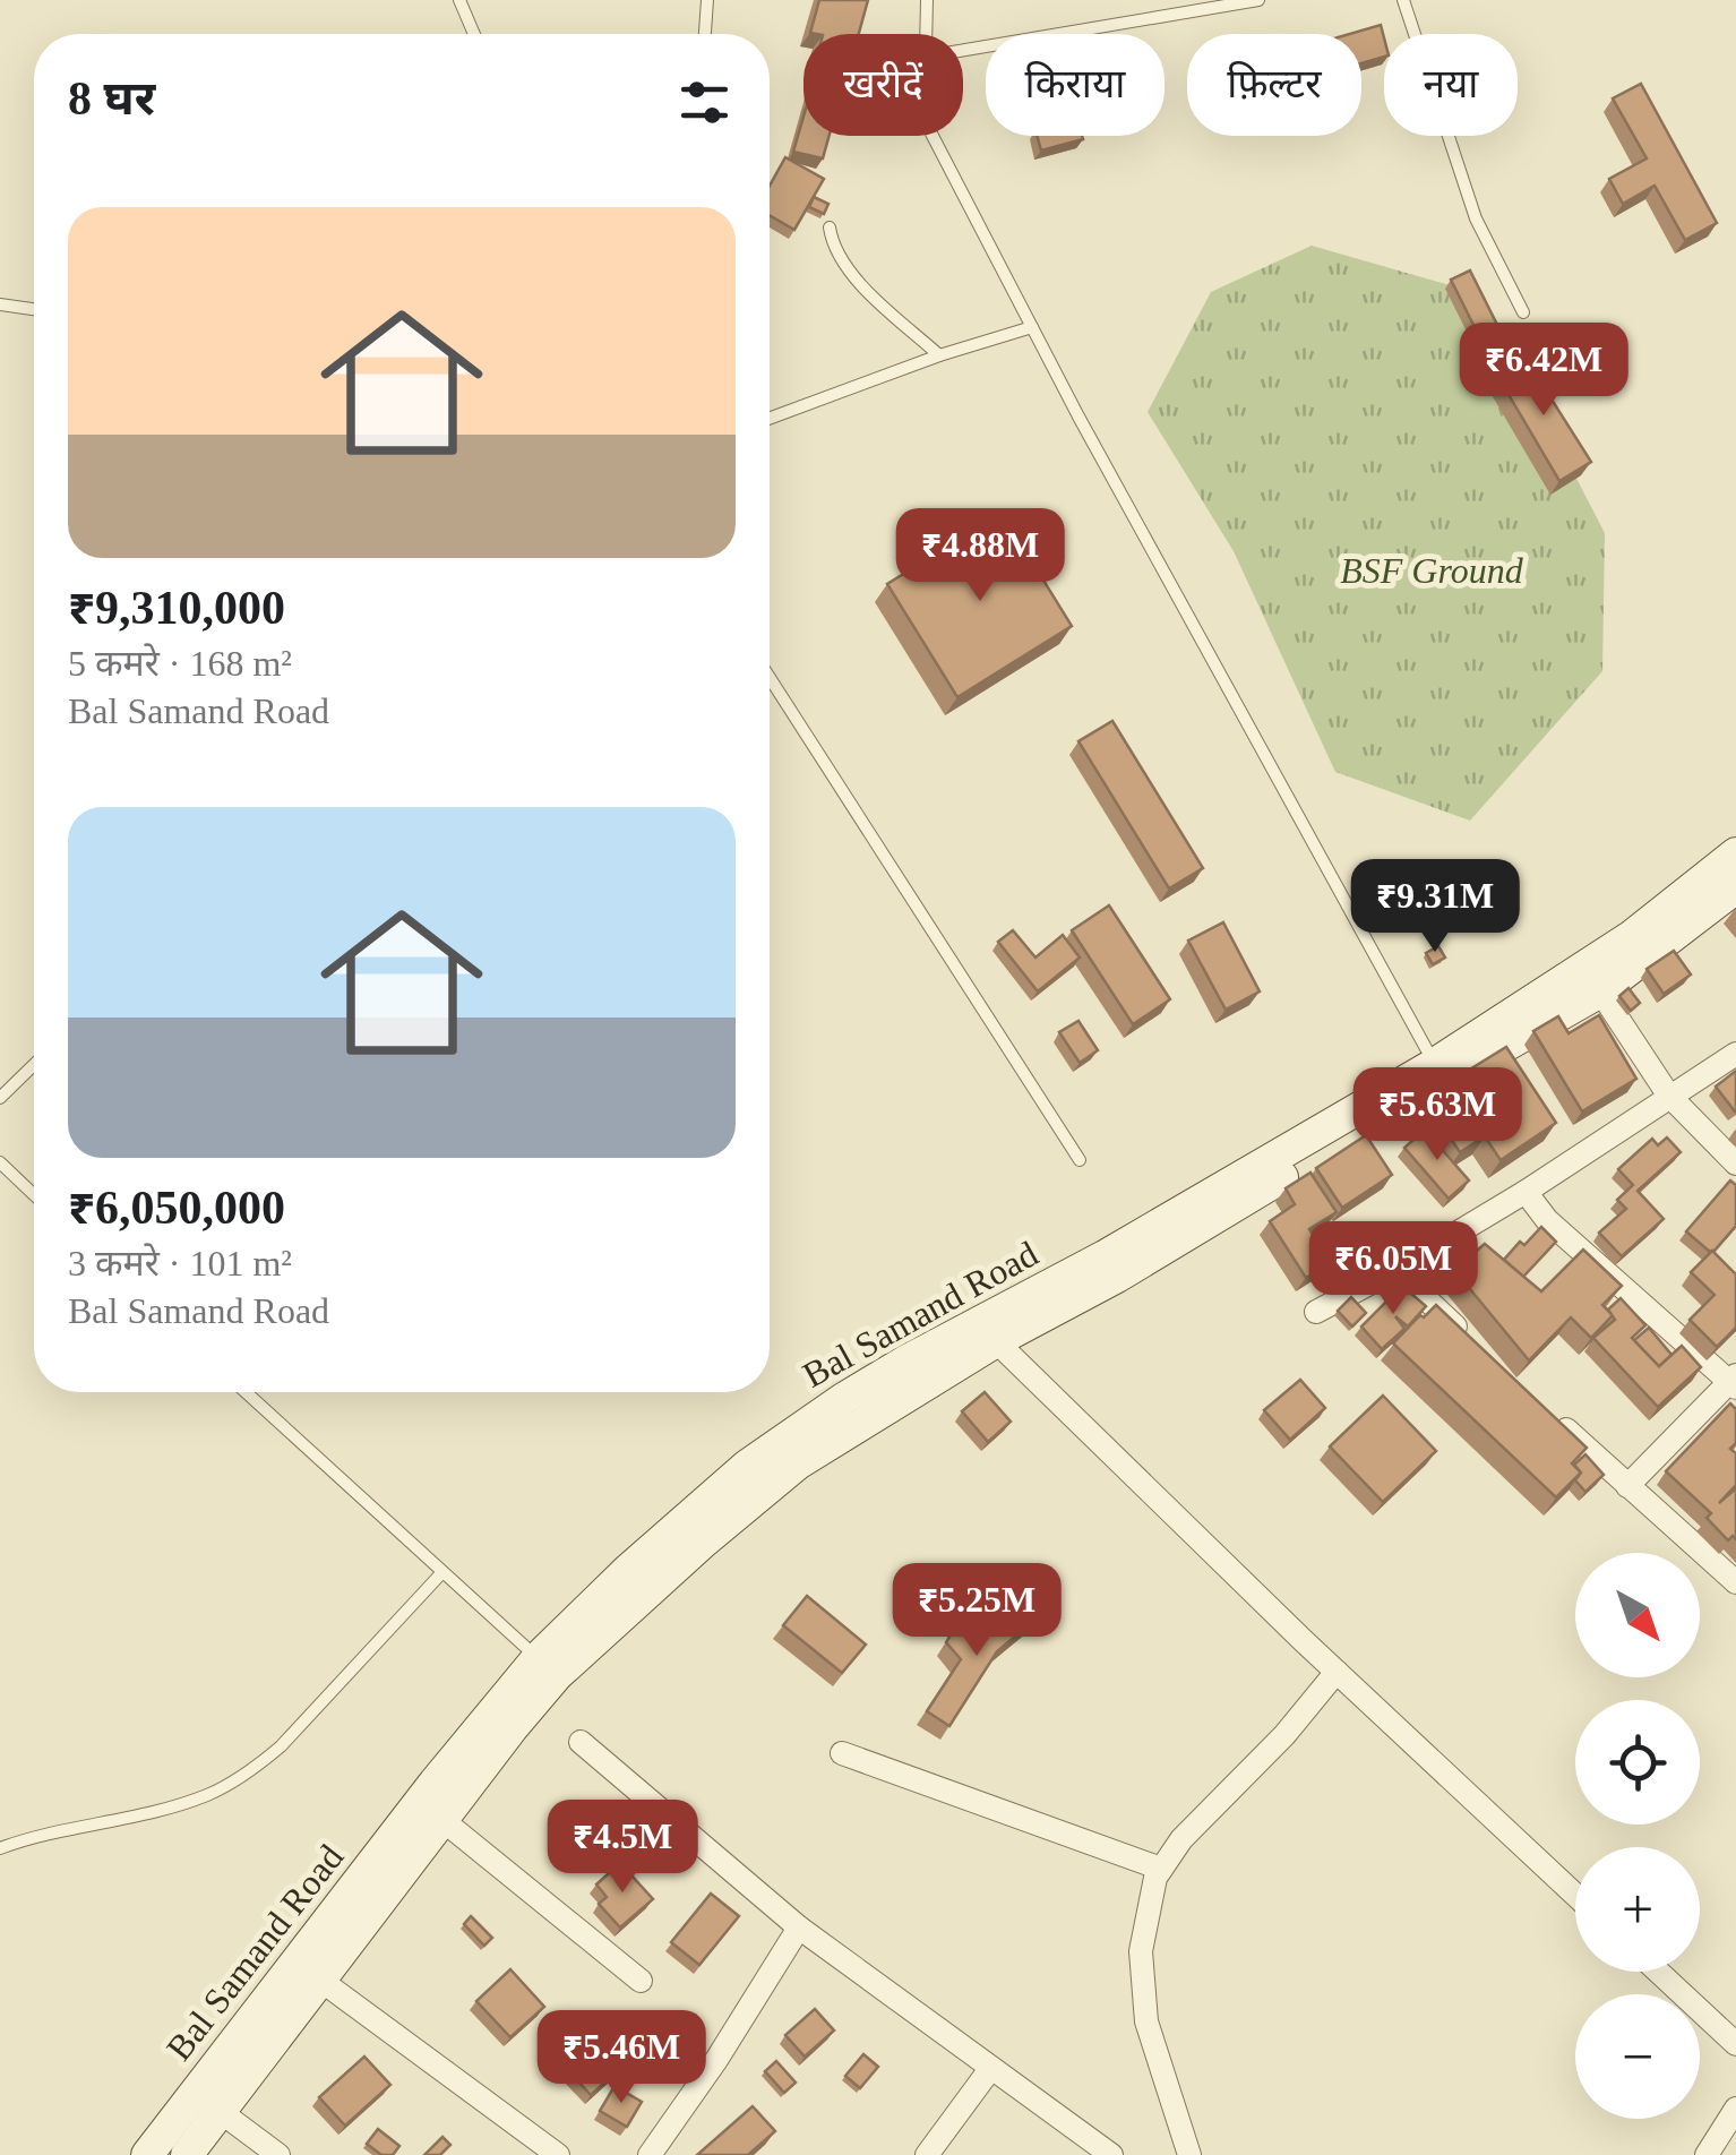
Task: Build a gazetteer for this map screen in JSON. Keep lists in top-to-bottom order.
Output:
{
  "streets": {
    "main road": ["Bal Samand Road"]
  },
  "parks": ["BSF Ground"],
  "north": "bottom right",
  "page": {
    "chip": [
      "खरीदें",
      "किराया",
      "फ़िल्टर",
      "नया"
    ],
    "heading": "8 घर",
    "list": [
      {
        "name": "₹9,310,000",
        "note": "5 कमरे · 168 m² · Bal Samand Road"
      },
      {
        "name": "₹6,050,000",
        "note": "3 कमरे · 101 m² · Bal Samand Road"
      }
    ],
    "price": [
      "₹6.42M",
      "₹4.88M",
      "₹9.31M",
      "₹5.63M",
      "₹6.05M",
      "₹5.25M",
      "₹4.5M",
      "₹5.46M"
    ],
    "map_buttons": ["+", "−"]
  }
}
